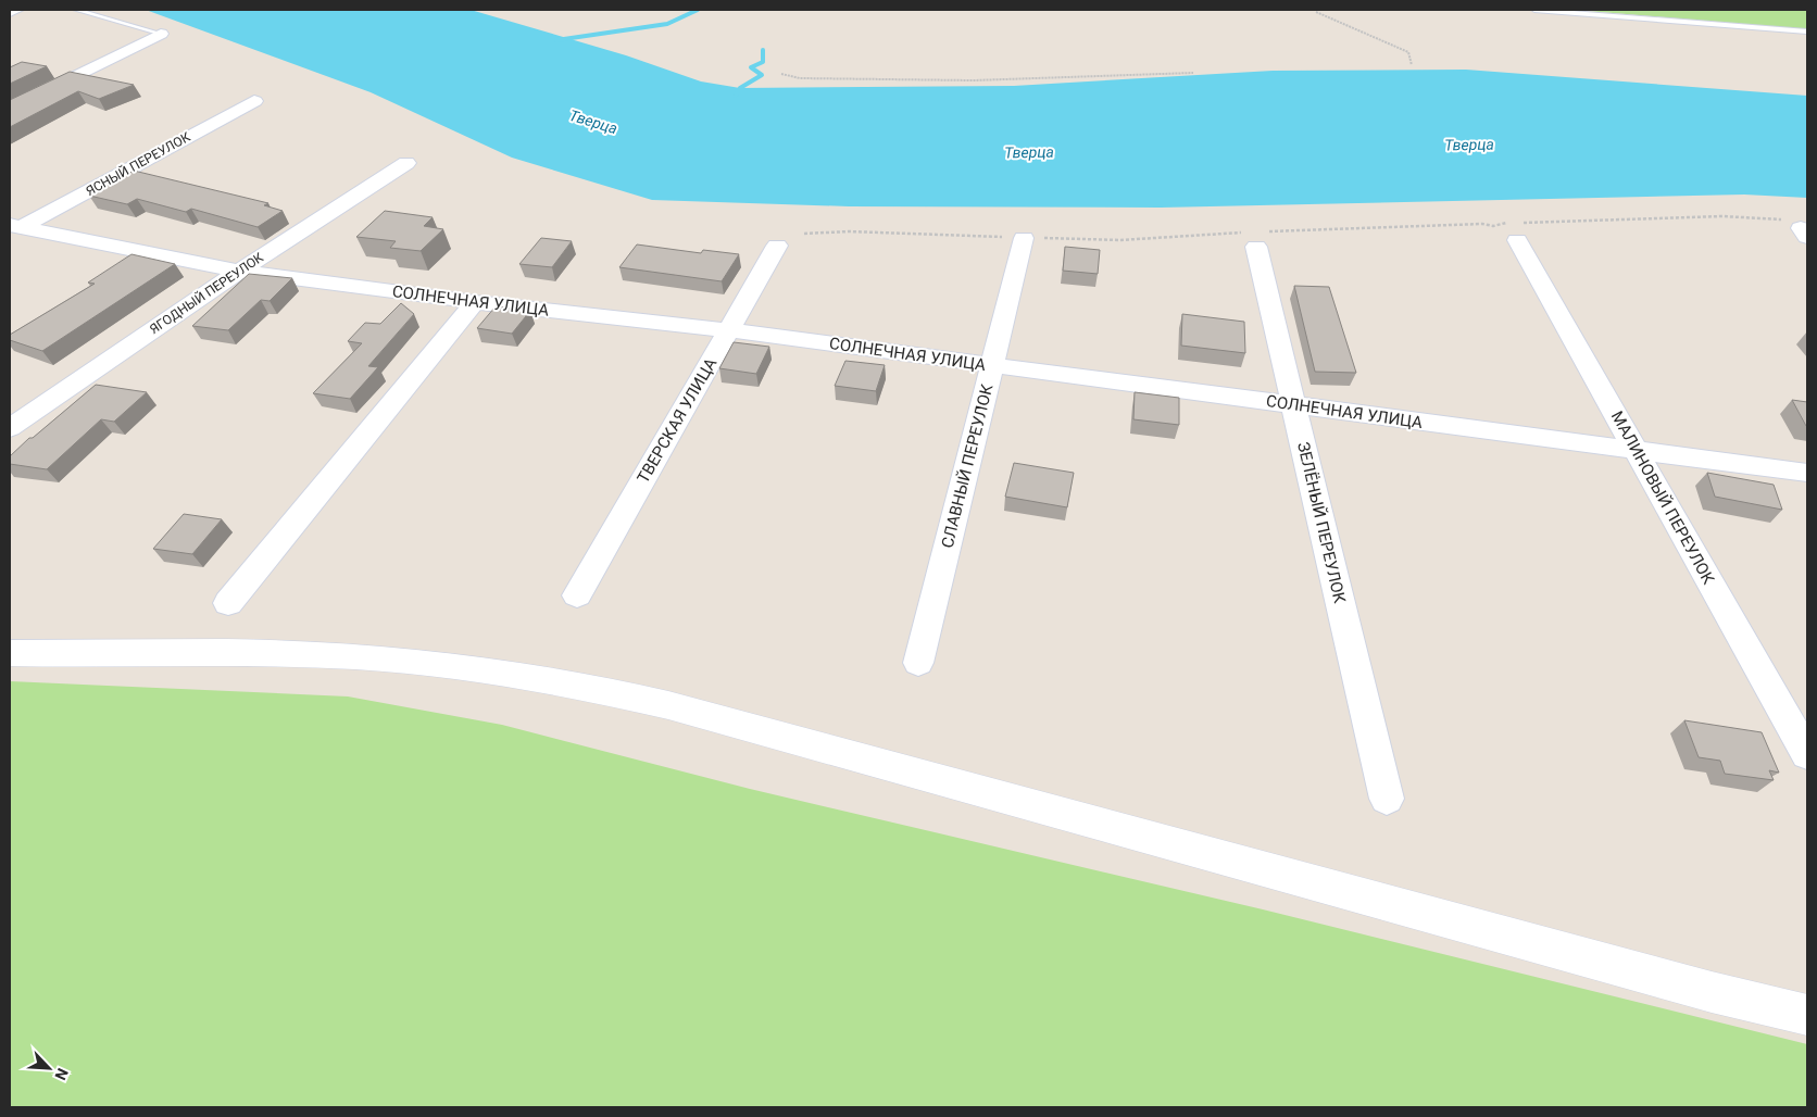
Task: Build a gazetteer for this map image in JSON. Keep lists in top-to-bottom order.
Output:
{
  "streets": {
    "street": [
      "ЯСНЫЙ ПЕРЕУЛОК",
      "ЯГОДНЫЙ ПЕРЕУЛОК",
      "СОЛНЕЧНАЯ УЛИЦА",
      "ТВЕРСКАЯ УЛИЦА",
      "СЛАВНЫЙ ПЕРЕУЛОК",
      "МАЛИНОВЫЙ ПЕРЕУЛОК",
      "ЗЕЛЁНЫЙ ПЕРЕУЛОК"
    ]
  },
  "crossings": [
    ["ЯСНЫЙ ПЕРЕУЛОК", "СОЛНЕЧНАЯ УЛИЦА"],
    ["ЯГОДНЫЙ ПЕРЕУЛОК", "СОЛНЕЧНАЯ УЛИЦА"],
    ["СОЛНЕЧНАЯ УЛИЦА", "ТВЕРСКАЯ УЛИЦА"],
    ["СОЛНЕЧНАЯ УЛИЦА", "СЛАВНЫЙ ПЕРЕУЛОК"],
    ["СОЛНЕЧНАЯ УЛИЦА", "МАЛИНОВЫЙ ПЕРЕУЛОК"],
    ["СОЛНЕЧНАЯ УЛИЦА", "ЗЕЛЁНЫЙ ПЕРЕУЛОК"]
  ],
  "water": ["Тверца"],
  "north": "bottom right"
}
